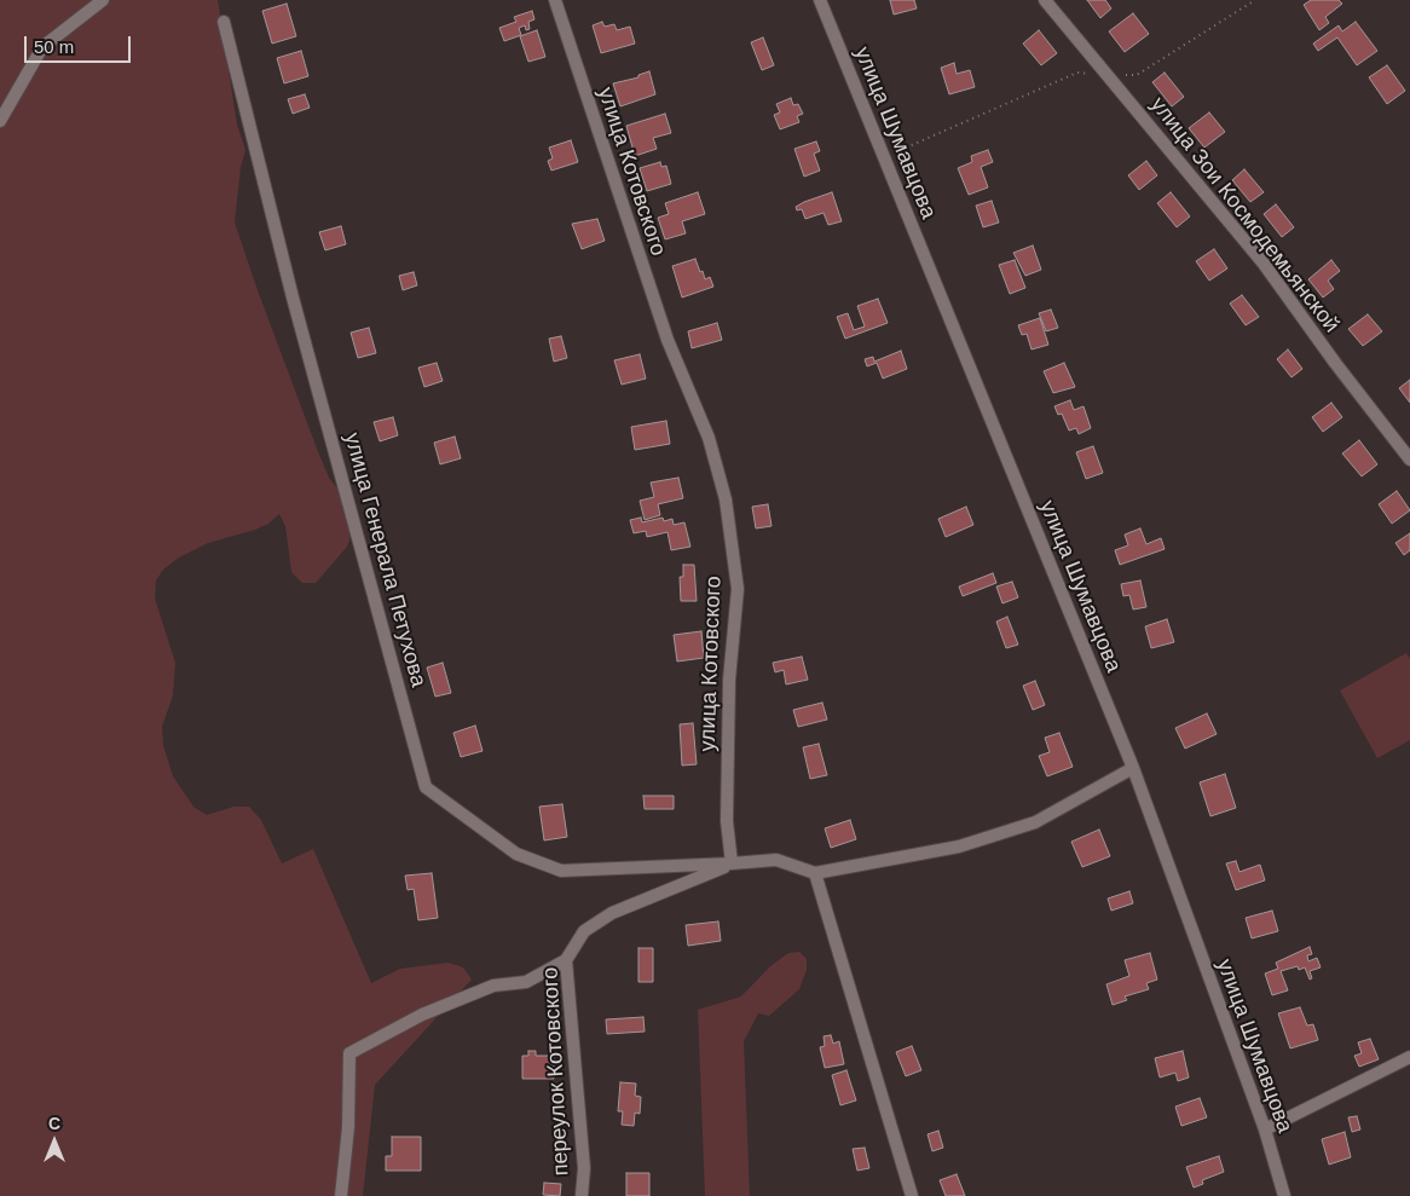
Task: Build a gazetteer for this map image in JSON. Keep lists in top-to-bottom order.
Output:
{
  "streets": {
    "street": [
      "улица Шумавцова",
      "улица Котовского",
      "улица Зои Космодемьянской",
      "улица Генерала Петухова",
      "переулок Котовского"
    ]
  },
  "crossings": [
    ["улица Котовского", "улица Генерала Петухова"],
    ["улица Котовского", "переулок Котовского"],
    ["улица Генерала Петухова", "переулок Котовского"]
  ],
  "scale_bar": "50 m",
  "north": "top"
}
